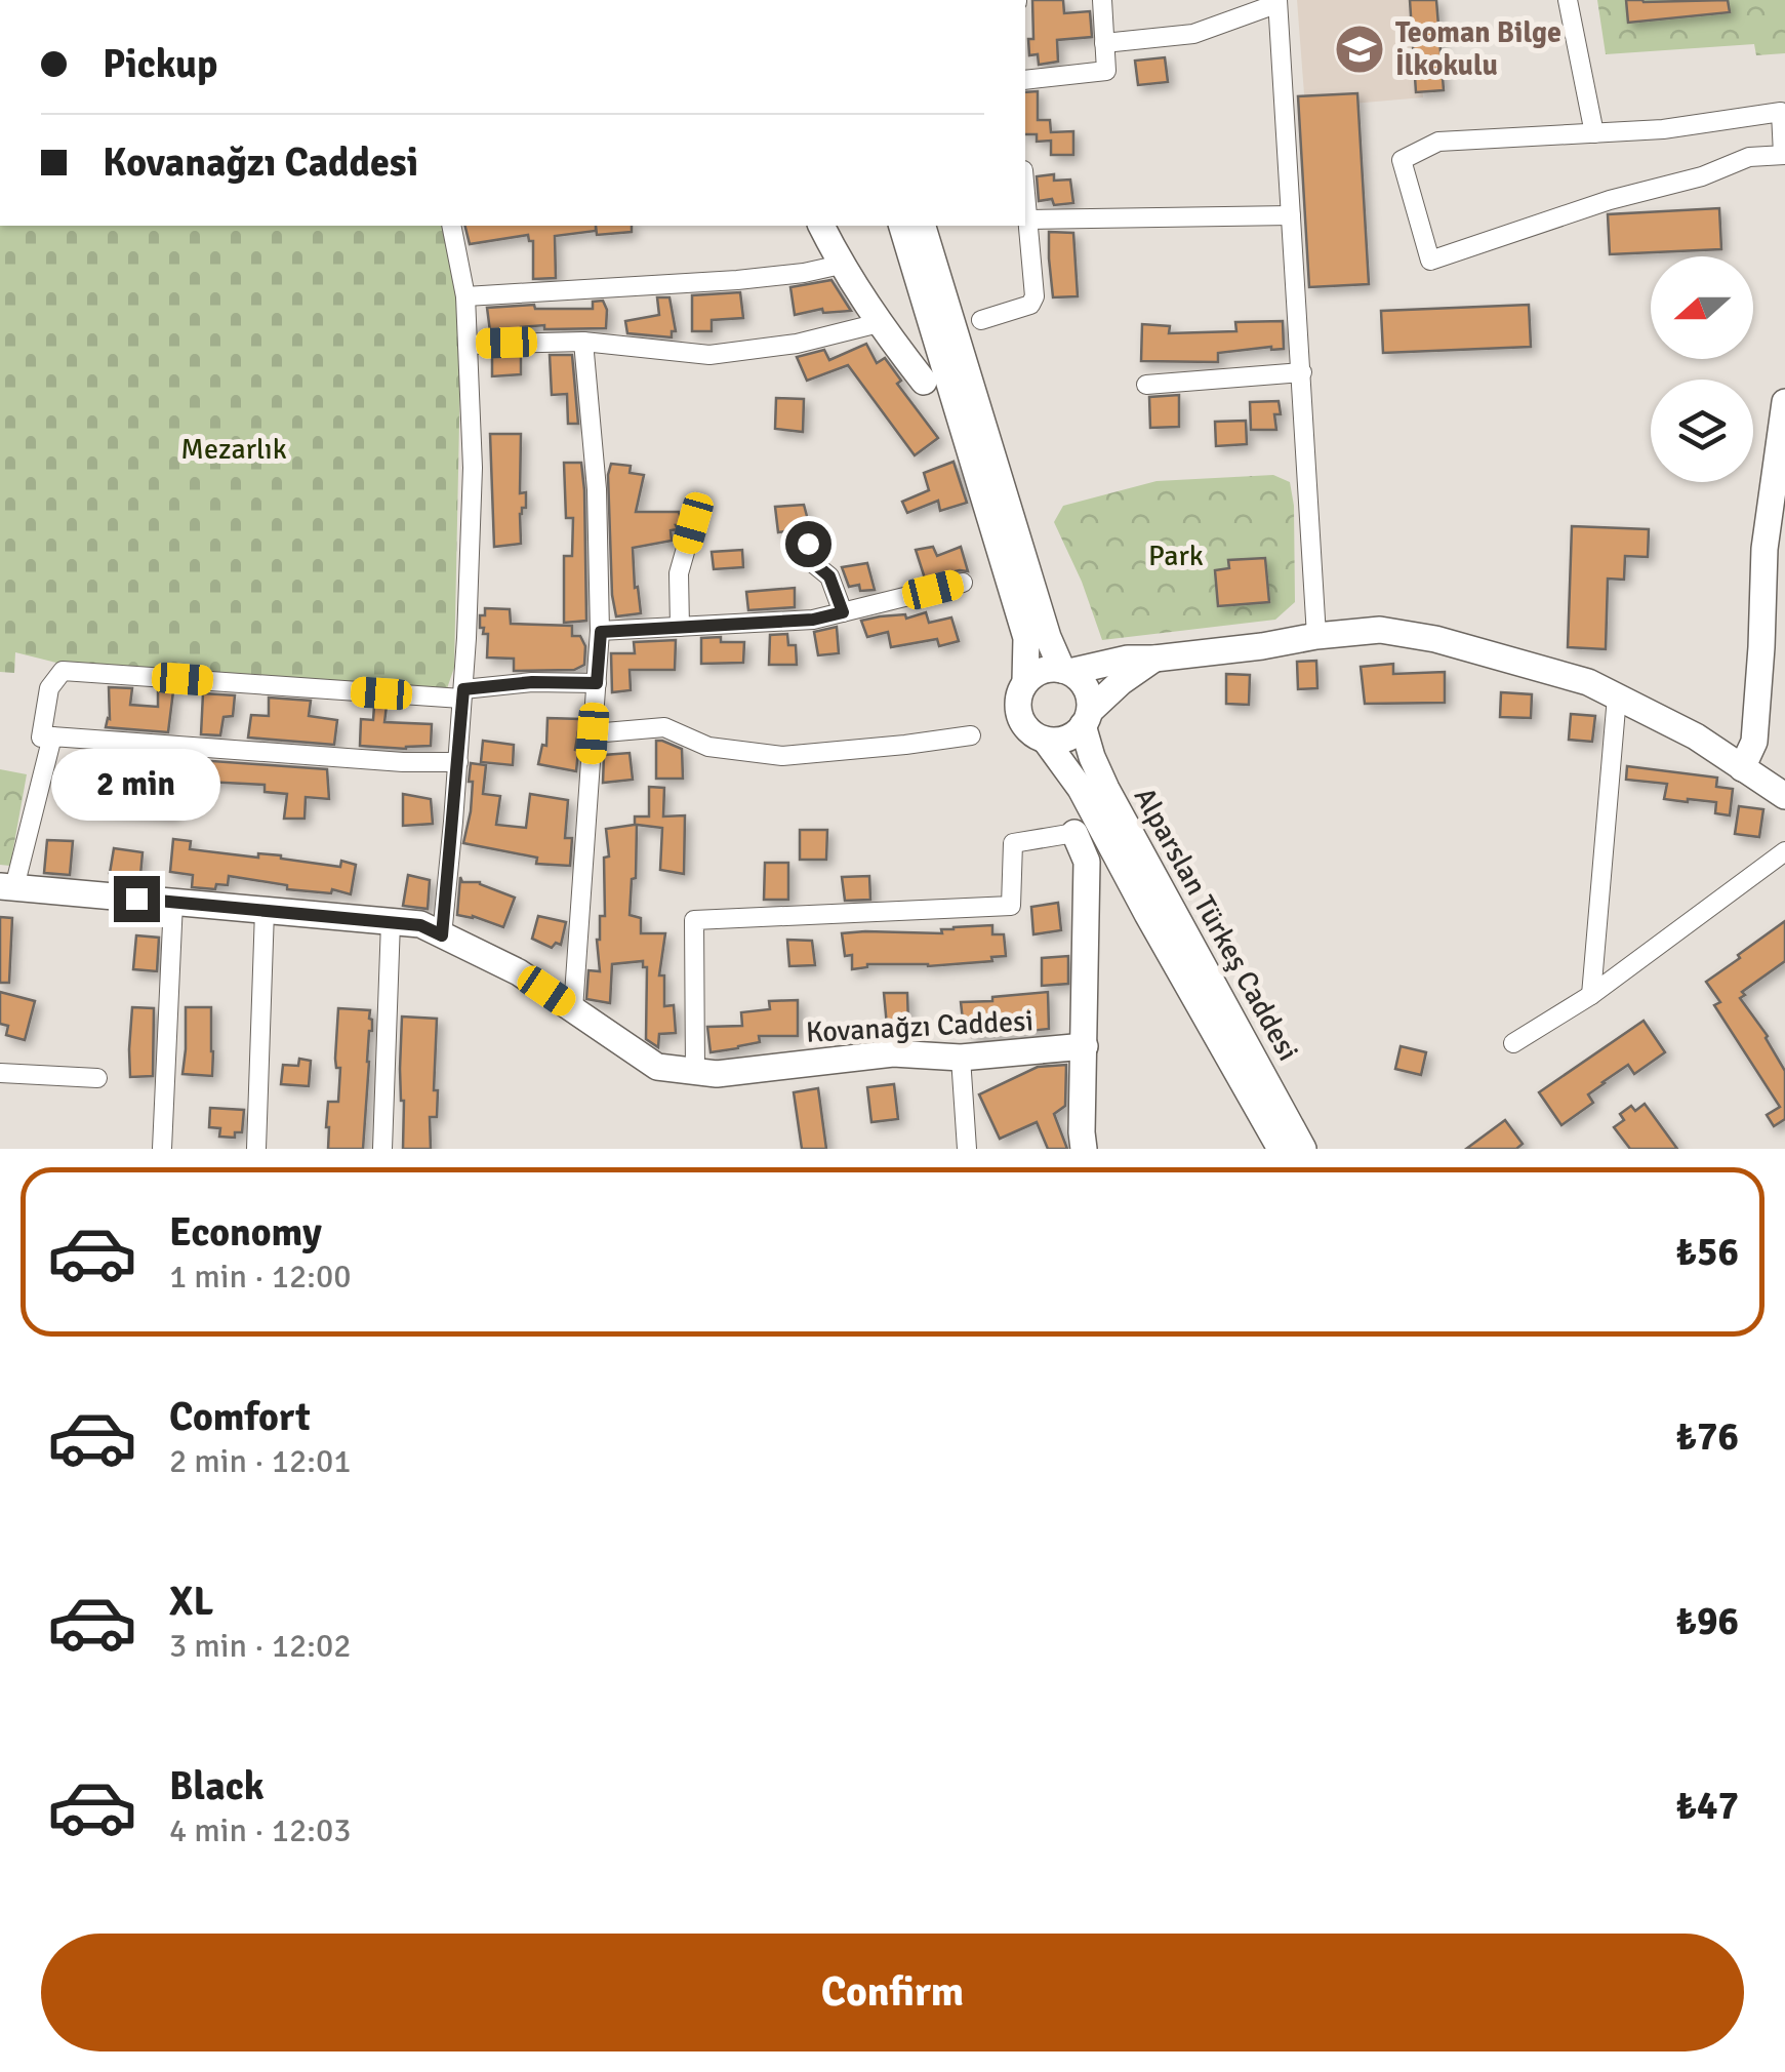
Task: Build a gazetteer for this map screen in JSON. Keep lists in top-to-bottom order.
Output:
{
  "streets": {
    "street": ["Alparslan Türkeş Caddesi", "Kovanağzı Caddesi"]
  },
  "parks": ["Mezarlık", "Park"],
  "places": {
    "school or university": ["Teoman Bilge İlkokulu"]
  },
  "north": "left",
  "page": {
    "banner": ["Pickup", "Kovanağzı Caddesi"],
    "bubble": "2 min",
    "list": [
      {
        "name": "Economy",
        "note": "1 min · 12:00",
        "value": "₺56"
      },
      {
        "name": "Comfort",
        "note": "2 min · 12:01",
        "value": "₺76"
      },
      {
        "name": "XL",
        "note": "3 min · 12:02",
        "value": "₺96"
      },
      {
        "name": "Black",
        "note": "4 min · 12:03",
        "value": "₺47"
      }
    ],
    "buttons": "Confirm"
  }
}
